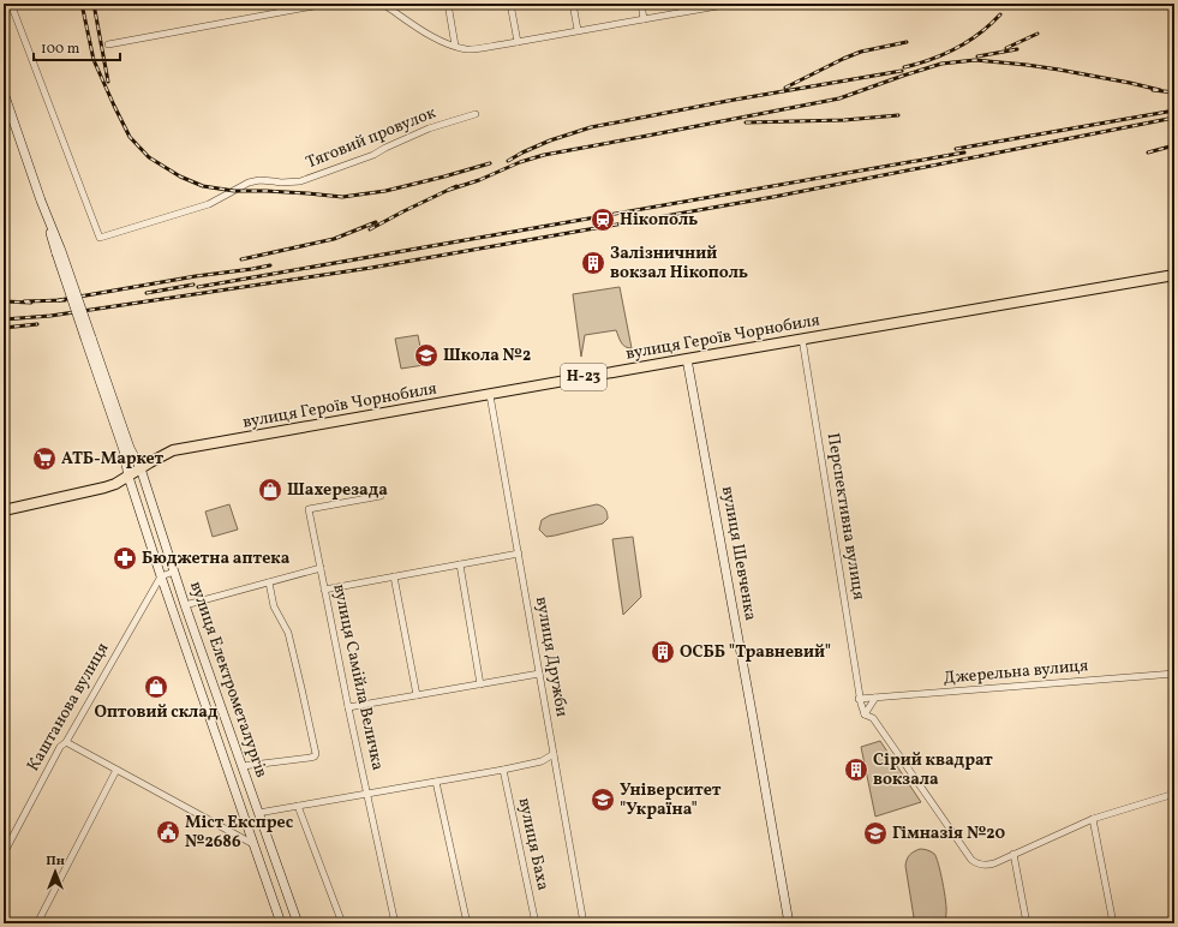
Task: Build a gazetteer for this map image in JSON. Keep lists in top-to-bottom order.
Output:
{
  "streets": {
    "main road": [
      "вулиця Героїв Чорнобиля",
      "Н-23",
      "вулиця Шевченка",
      "вулиця Електрометалургів"
    ],
    "street": [
      "Тяговий провулок",
      "Перспективна вулиця",
      "вулиця Дружби",
      "Джерельна вулиця",
      "вулиця Самійла Величка",
      "Каштанова вулиця",
      "вулиця Баха"
    ]
  },
  "crossings": [
    ["вулиця Героїв Чорнобиля", "Перспективна вулиця"],
    ["вулиця Героїв Чорнобиля", "вулиця Шевченка"],
    ["вулиця Героїв Чорнобиля", "вулиця Дружби"],
    ["вулиця Героїв Чорнобиля", "вулиця Електрометалургів"],
    ["Перспективна вулиця", "Джерельна вулиця"],
    ["вулиця Електрометалургів", "Каштанова вулиця"]
  ],
  "places": {
    "station": ["Нікополь"],
    "building": ["Залізничний вокзал Нікополь", "ОСББ \"Травневий\"", "Сірий квадрат вокзала"],
    "school or university": ["Школа №2", "Університет \"Україна\"", "Гімназія №20"],
    "supermarket": ["АТБ-Маркет"],
    "shop": ["Шахерезада", "Оптовий склад"],
    "pharmacy": ["Бюджетна аптека"],
    "public building": ["Міст Експрес №2686"]
  },
  "scale_bar": "100 m",
  "north": "top"
}
